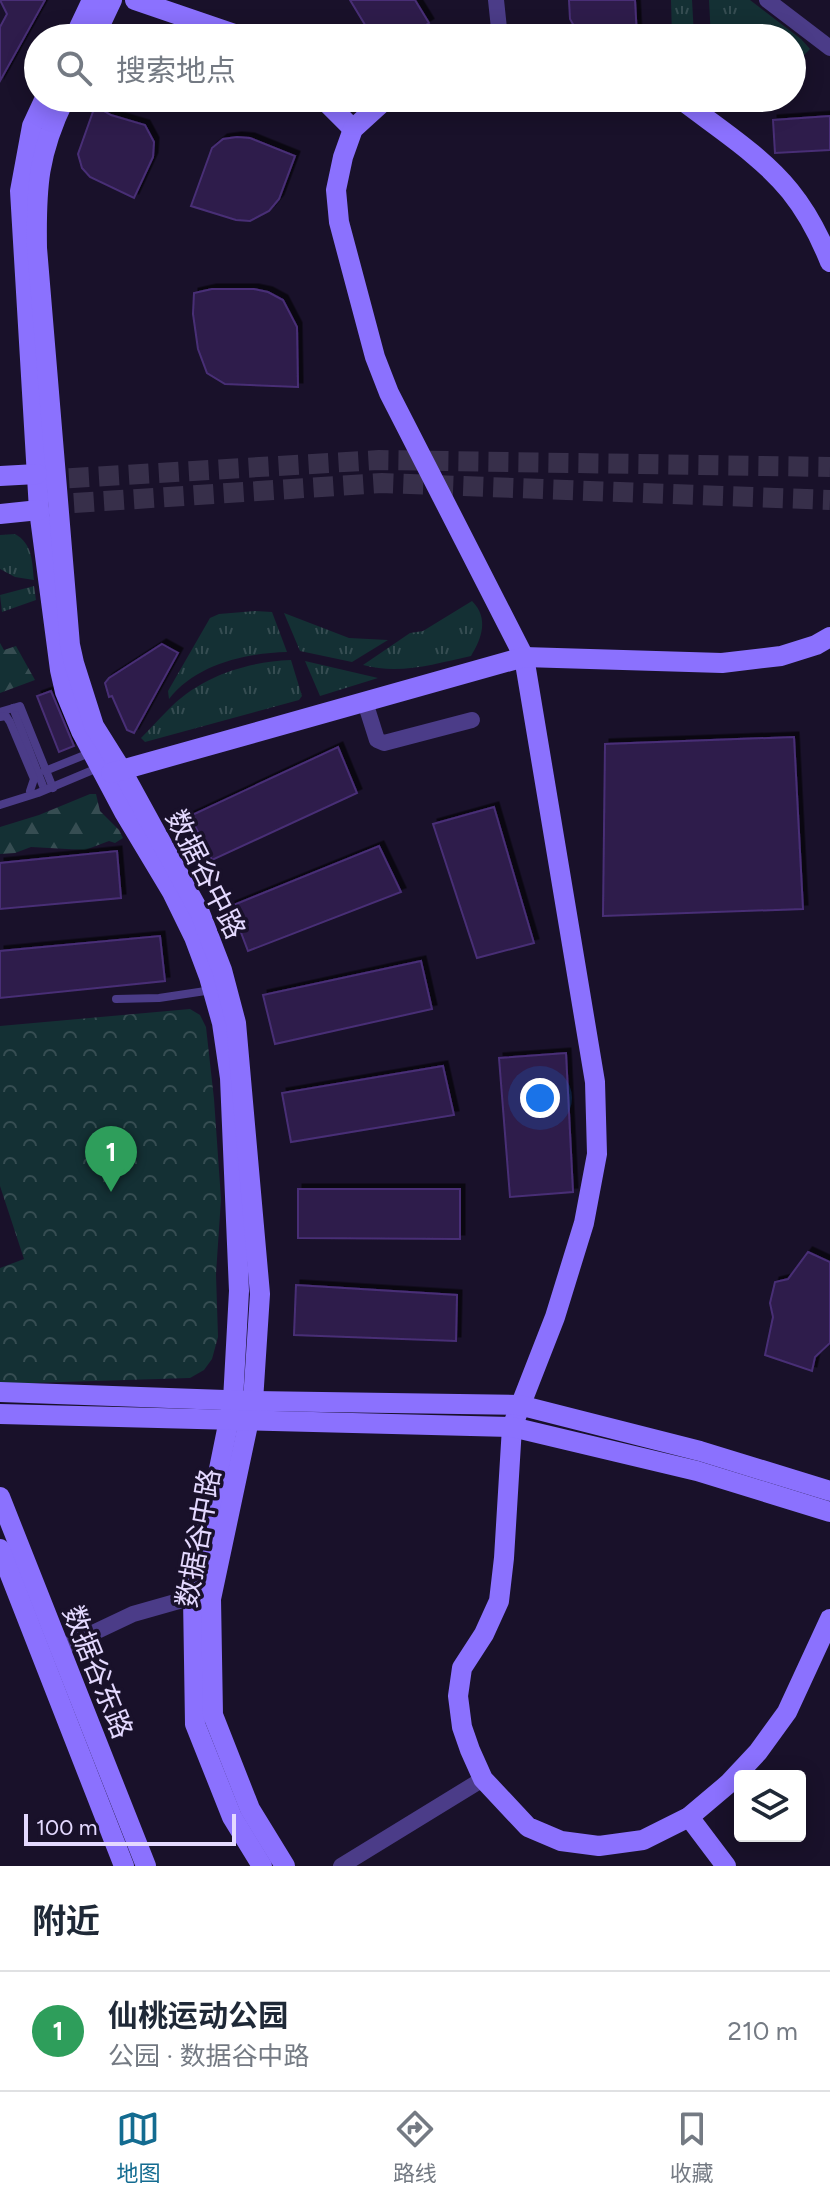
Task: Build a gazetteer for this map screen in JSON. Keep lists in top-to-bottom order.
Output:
{
  "streets": {
    "street": ["数据谷中路", "数据谷东路"]
  },
  "scale_bar": "100 m",
  "page": {
    "search": "搜索地点",
    "pins": "1",
    "scale": "100 m",
    "heading": "附近",
    "list": [
      {
        "mark": "1",
        "name": "仙桃运动公园",
        "note": "公园 · 数据谷中路",
        "value": "210 m"
      }
    ],
    "nav": ["地图", "路线", "收藏"]
  }
}
